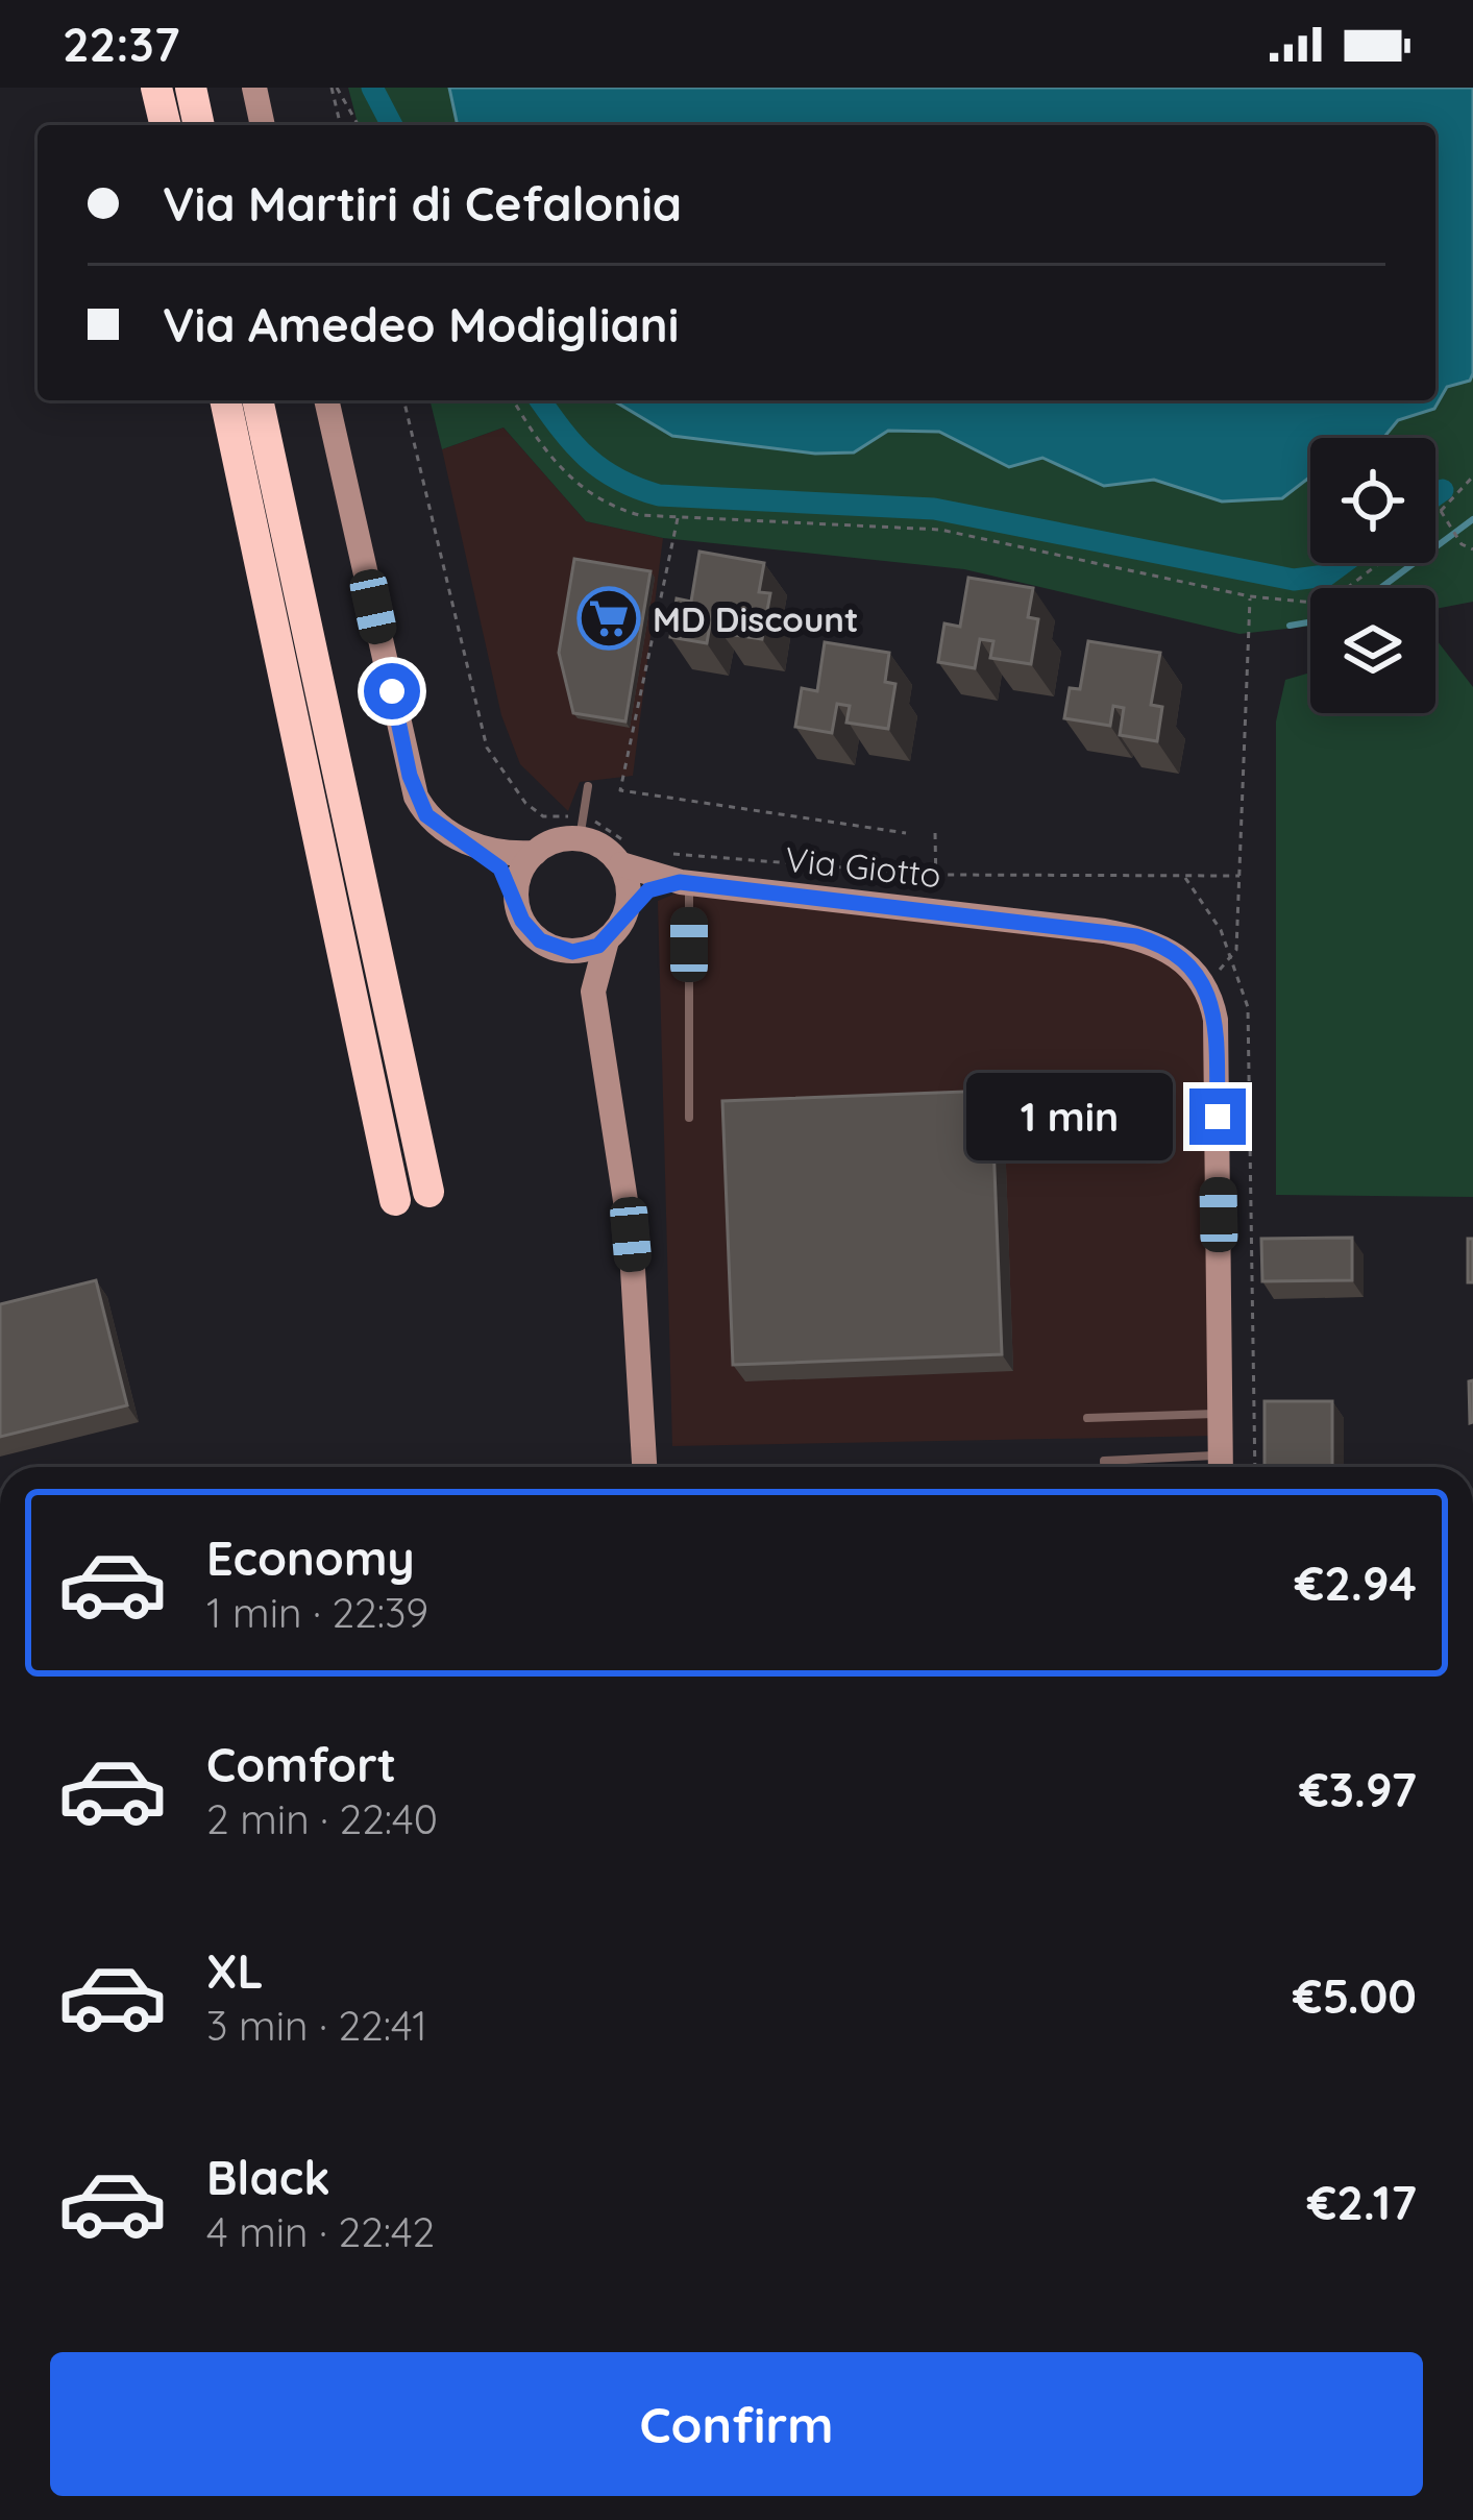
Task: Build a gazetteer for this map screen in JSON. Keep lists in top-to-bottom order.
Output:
{
  "streets": {
    "street": ["Via Giotto"]
  },
  "places": {
    "supermarket": ["MD Discount"]
  },
  "page": {
    "status": "22:37",
    "banner": ["Via Martiri di Cefalonia", "Via Amedeo Modigliani"],
    "bubble": "1 min",
    "list": [
      {
        "name": "Economy",
        "note": "1 min · 22:39",
        "value": "€2.94"
      },
      {
        "name": "Comfort",
        "note": "2 min · 22:40",
        "value": "€3.97"
      },
      {
        "name": "XL",
        "note": "3 min · 22:41",
        "value": "€5.00"
      },
      {
        "name": "Black",
        "note": "4 min · 22:42",
        "value": "€2.17"
      }
    ],
    "buttons": "Confirm"
  }
}
